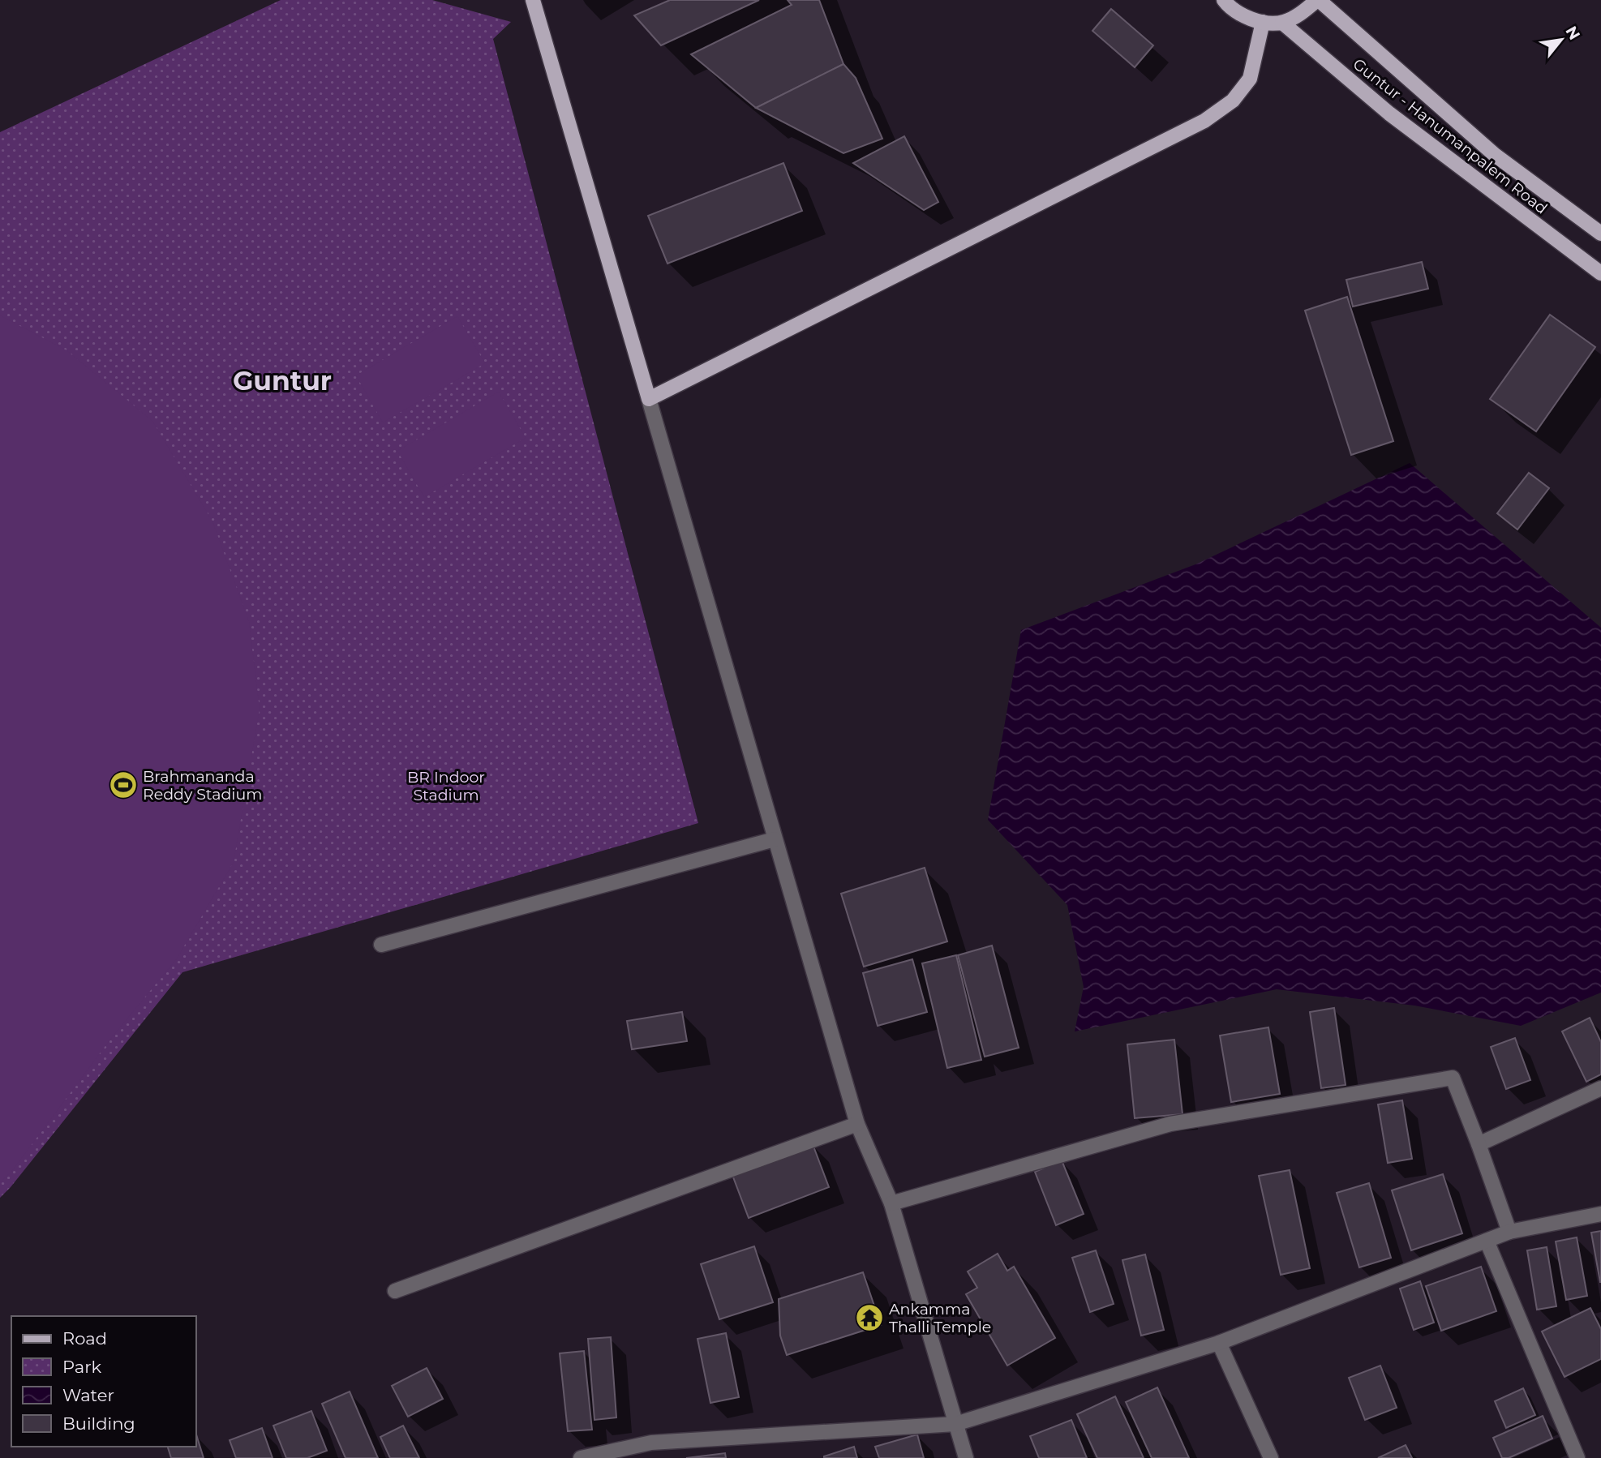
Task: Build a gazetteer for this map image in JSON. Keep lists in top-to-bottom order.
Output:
{
  "streets": {
    "main road": ["Guntur - Hanumanpalem Road"]
  },
  "districts": ["Guntur"],
  "parks": ["BR Indoor Stadium"],
  "places": {
    "sports": ["Brahmananda Reddy Stadium"],
    "temple": ["Ankamma Thalli Temple"]
  },
  "legend": [
    "Road",
    "Park",
    "Water",
    "Building"
  ],
  "north": "top right"
}
